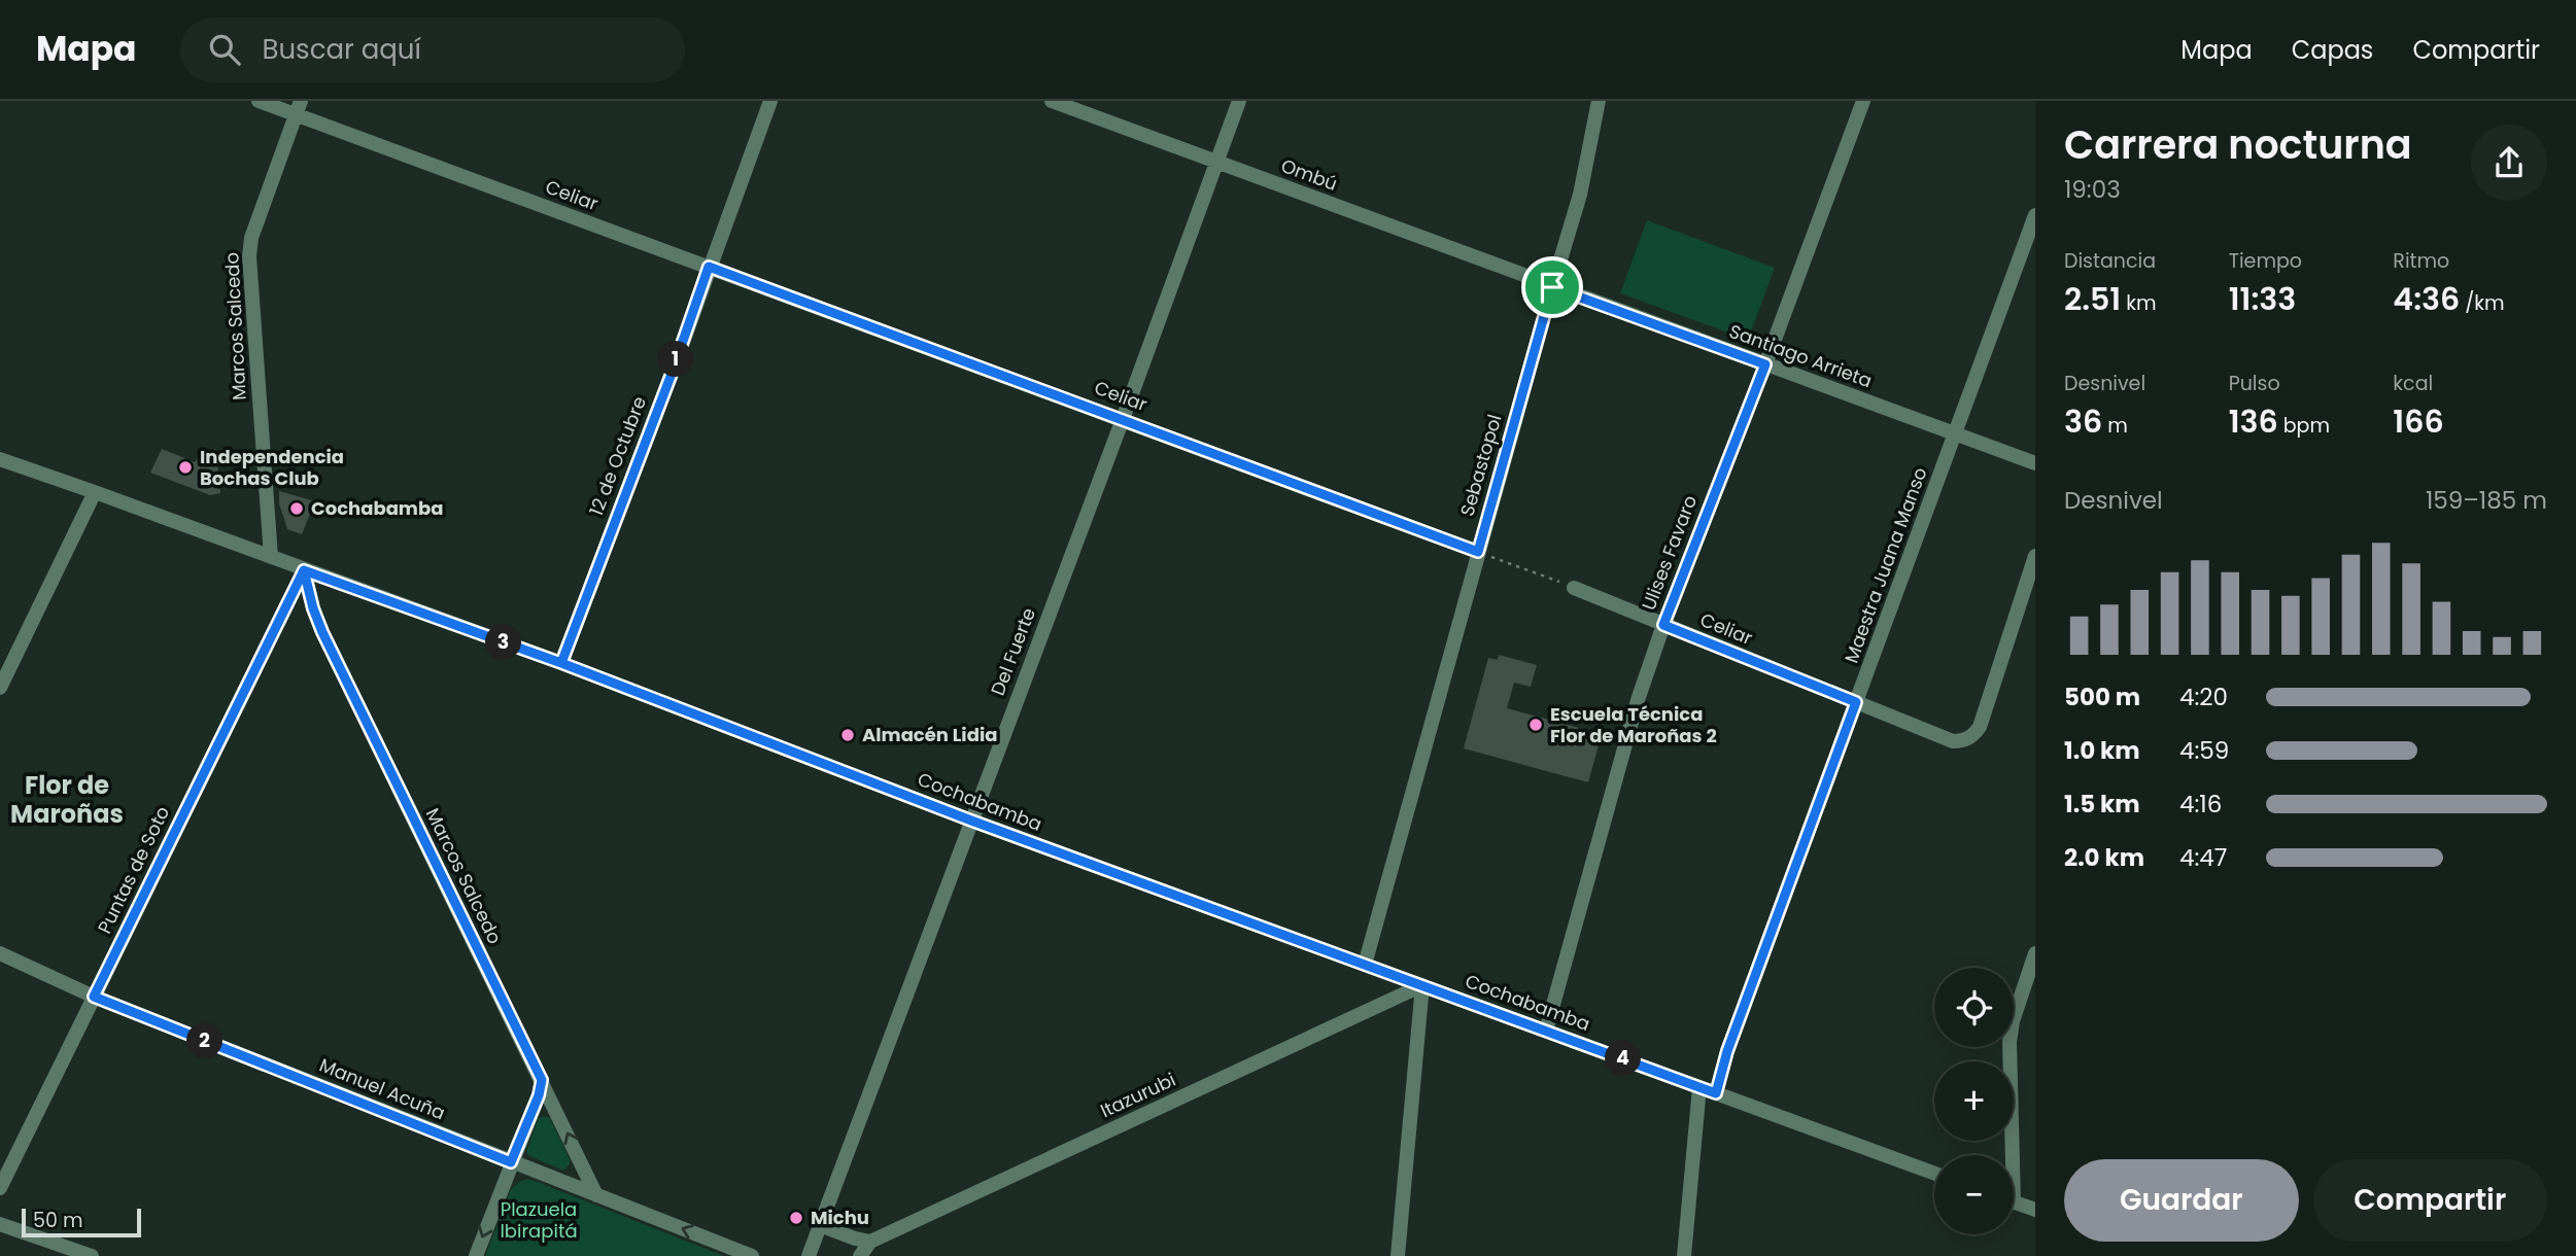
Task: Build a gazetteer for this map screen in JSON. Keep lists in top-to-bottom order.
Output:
{
  "streets": {
    "street": [
      "Ombú",
      "Celiar",
      "Marcos Salcedo",
      "Santiago Arrieta",
      "12 de Octubre",
      "Sebastopol",
      "Ulises Favaro",
      "Maestra Juana Manso",
      "Del Fuerte",
      "Cochabamba",
      "Puntas de Soto",
      "Manuel Acuña",
      "Itazurubi"
    ]
  },
  "crossings": [
    ["Ombú", "Santiago Arrieta"],
    ["Ombú", "Sebastopol"],
    ["Ombú", "Del Fuerte"],
    ["Celiar", "Marcos Salcedo"],
    ["Celiar", "12 de Octubre"],
    ["Celiar", "Sebastopol"],
    ["Celiar", "Ulises Favaro"],
    ["Celiar", "Maestra Juana Manso"],
    ["Celiar", "Del Fuerte"],
    ["Marcos Salcedo", "Cochabamba"],
    ["Marcos Salcedo", "Puntas de Soto"],
    ["Marcos Salcedo", "Manuel Acuña"],
    ["Santiago Arrieta", "Sebastopol"],
    ["Santiago Arrieta", "Ulises Favaro"],
    ["Santiago Arrieta", "Maestra Juana Manso"],
    ["12 de Octubre", "Cochabamba"],
    ["Sebastopol", "Cochabamba"],
    ["Ulises Favaro", "Cochabamba"],
    ["Maestra Juana Manso", "Cochabamba"],
    ["Del Fuerte", "Cochabamba"],
    ["Cochabamba", "Puntas de Soto"],
    ["Cochabamba", "Itazurubi"],
    ["Puntas de Soto", "Manuel Acuña"]
  ],
  "districts": ["Flor de Maroñas"],
  "parks": ["Plazuela Ibirapitá"],
  "places": [
    "Independencia Bochas Club",
    "Cochabamba",
    "Escuela Técnica Flor de Maroñas 2",
    "Almacén Lidia",
    "Michu"
  ],
  "scale_bar": "50 m",
  "page": {
    "header": "Mapa",
    "search": "Buscar aquí",
    "nav": ["Mapa", "Capas", "Compartir"],
    "heading": ["Carrera nocturna", "19:03"],
    "stats": [
      ["Distancia", "2.51 km"],
      ["Tiempo", "11:33"],
      ["Ritmo", "4:36 /km"],
      ["Desnivel", "36 m"],
      ["Pulso", "136 bpm"],
      ["kcal", "166"]
    ],
    "pins": [
      "1",
      "3",
      "2",
      "4"
    ],
    "chart": ["Desnivel", "159–185 m"],
    "list": [
      {
        "name": "500 m",
        "note": "4:20"
      },
      {
        "name": "1.0 km",
        "note": "4:59"
      },
      {
        "name": "1.5 km",
        "note": "4:16"
      },
      {
        "name": "2.0 km",
        "note": "4:47"
      }
    ],
    "map_buttons": ["+", "−"],
    "buttons": ["Guardar", "Compartir"],
    "scale": "50 m"
  }
}
